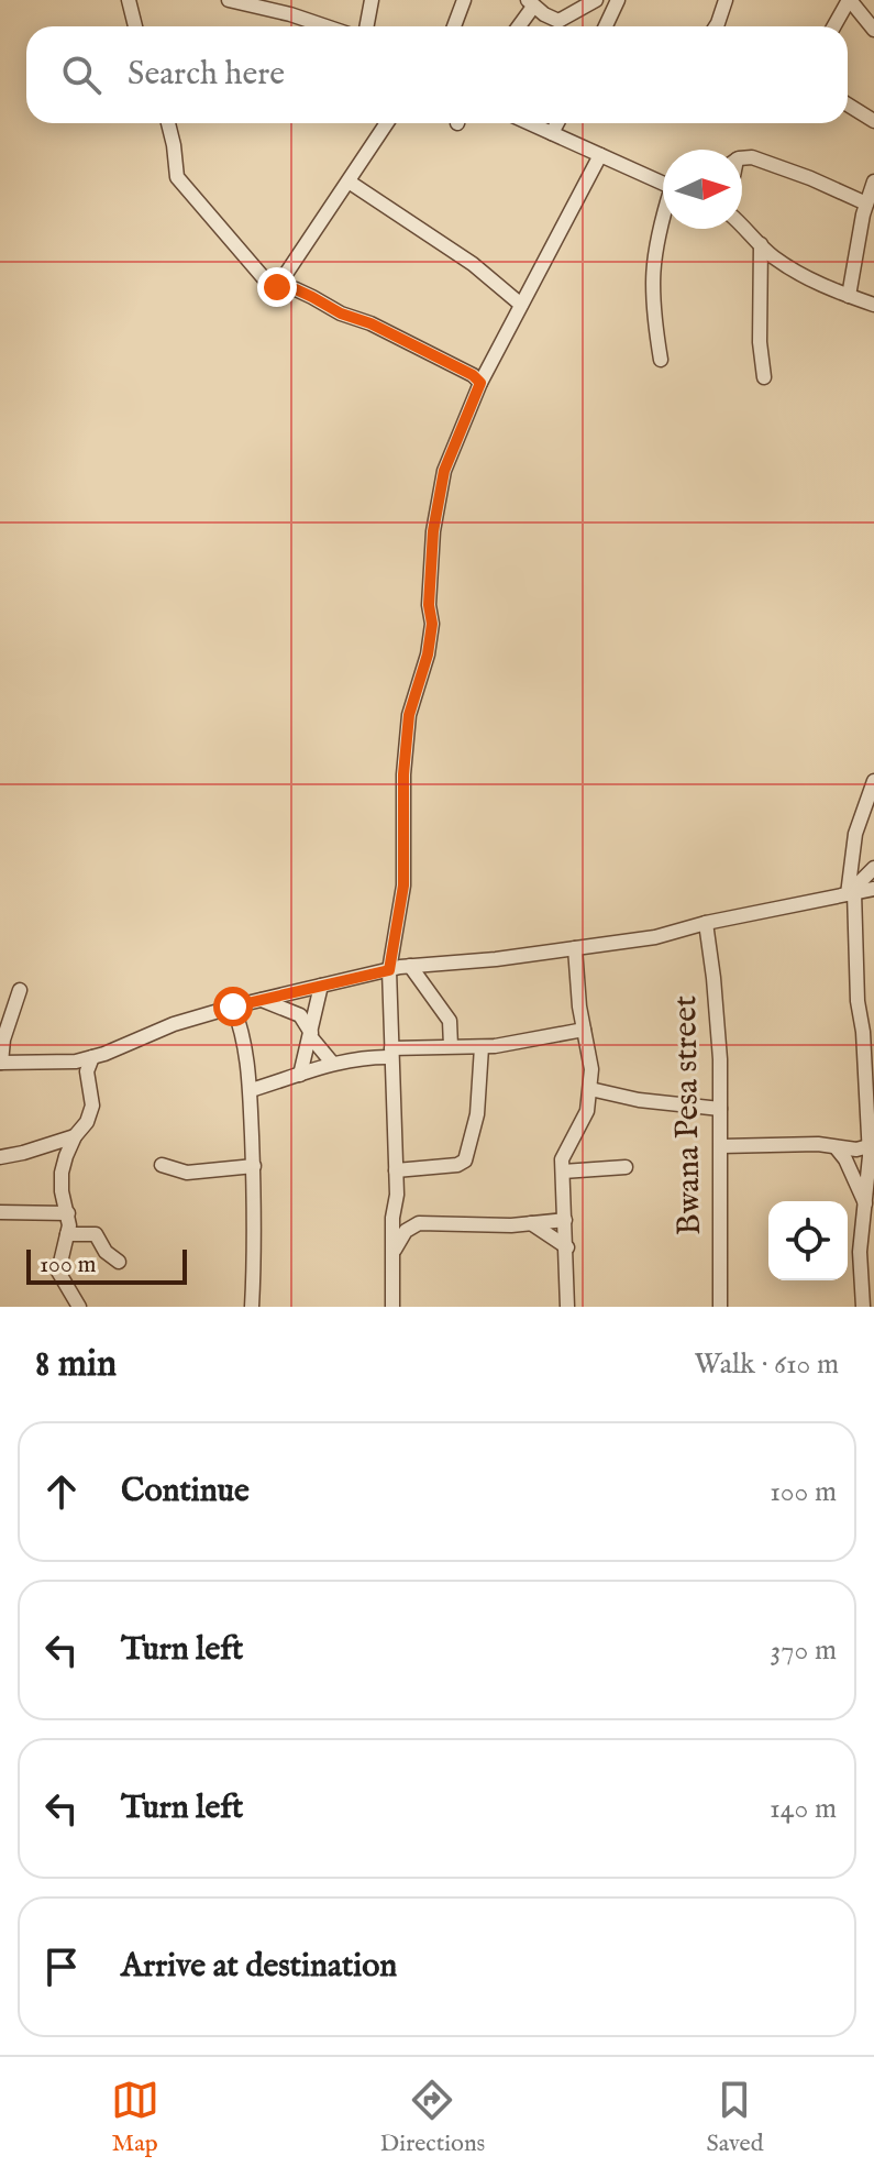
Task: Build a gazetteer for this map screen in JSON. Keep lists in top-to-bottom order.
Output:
{
  "streets": {
    "street": ["Bwana Pesa street"]
  },
  "scale_bar": "100 m",
  "north": "right",
  "page": {
    "search": "Search here",
    "scale": "100 m",
    "heading": ["8 min", "Walk · 610 m"],
    "list": [
      ["Continue", "100 m"],
      ["Turn left", "370 m"],
      ["Turn left", "140 m"],
      "Arrive at destination"
    ],
    "nav": ["Map", "Directions", "Saved"]
  }
}
